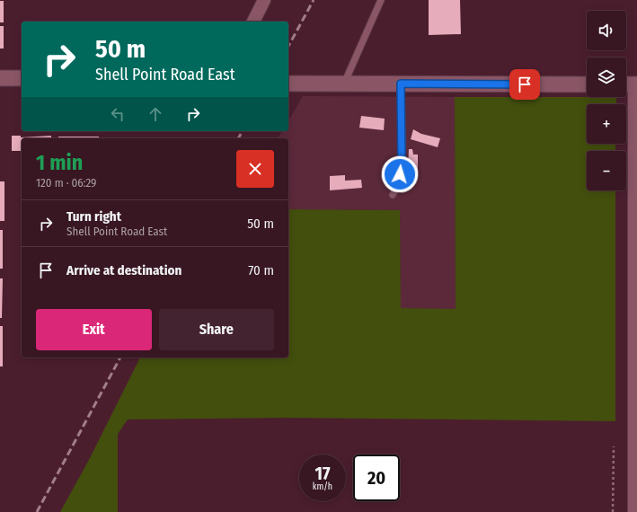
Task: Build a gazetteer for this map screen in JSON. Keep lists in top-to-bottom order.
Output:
{
  "page": {
    "map_buttons": ["+", "−"],
    "turn": ["50 m", "Shell Point Road East"],
    "heading": ["1 min", "120 m · 06:29"],
    "list": [
      {
        "name": "Turn right",
        "note": "Shell Point Road East",
        "value": "50 m"
      },
      {
        "name": "Arrive at destination",
        "value": "70 m"
      }
    ],
    "buttons": ["Exit", "Share"],
    "speed": "17 km/h",
    "limit": "20"
  }
}
